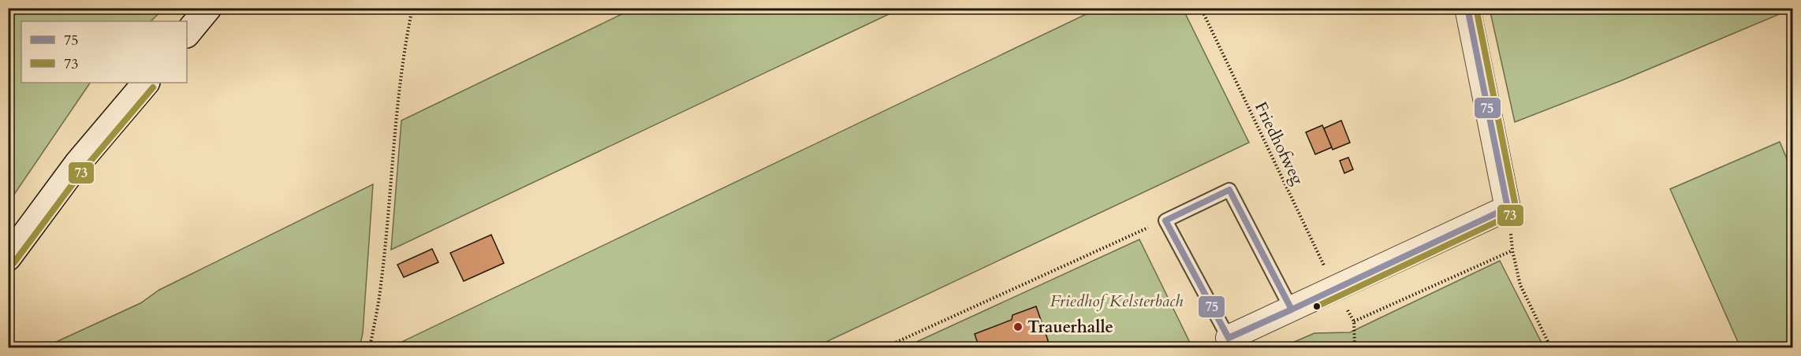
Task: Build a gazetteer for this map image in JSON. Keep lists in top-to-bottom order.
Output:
{
  "streets": {
    "path": ["Friedhofweg"]
  },
  "parks": ["Friedhof Kelsterbach"],
  "places": ["Trauerhalle"],
  "lines": ["transit line 75", "transit line 73"],
  "legend": ["75", "73"]
}
